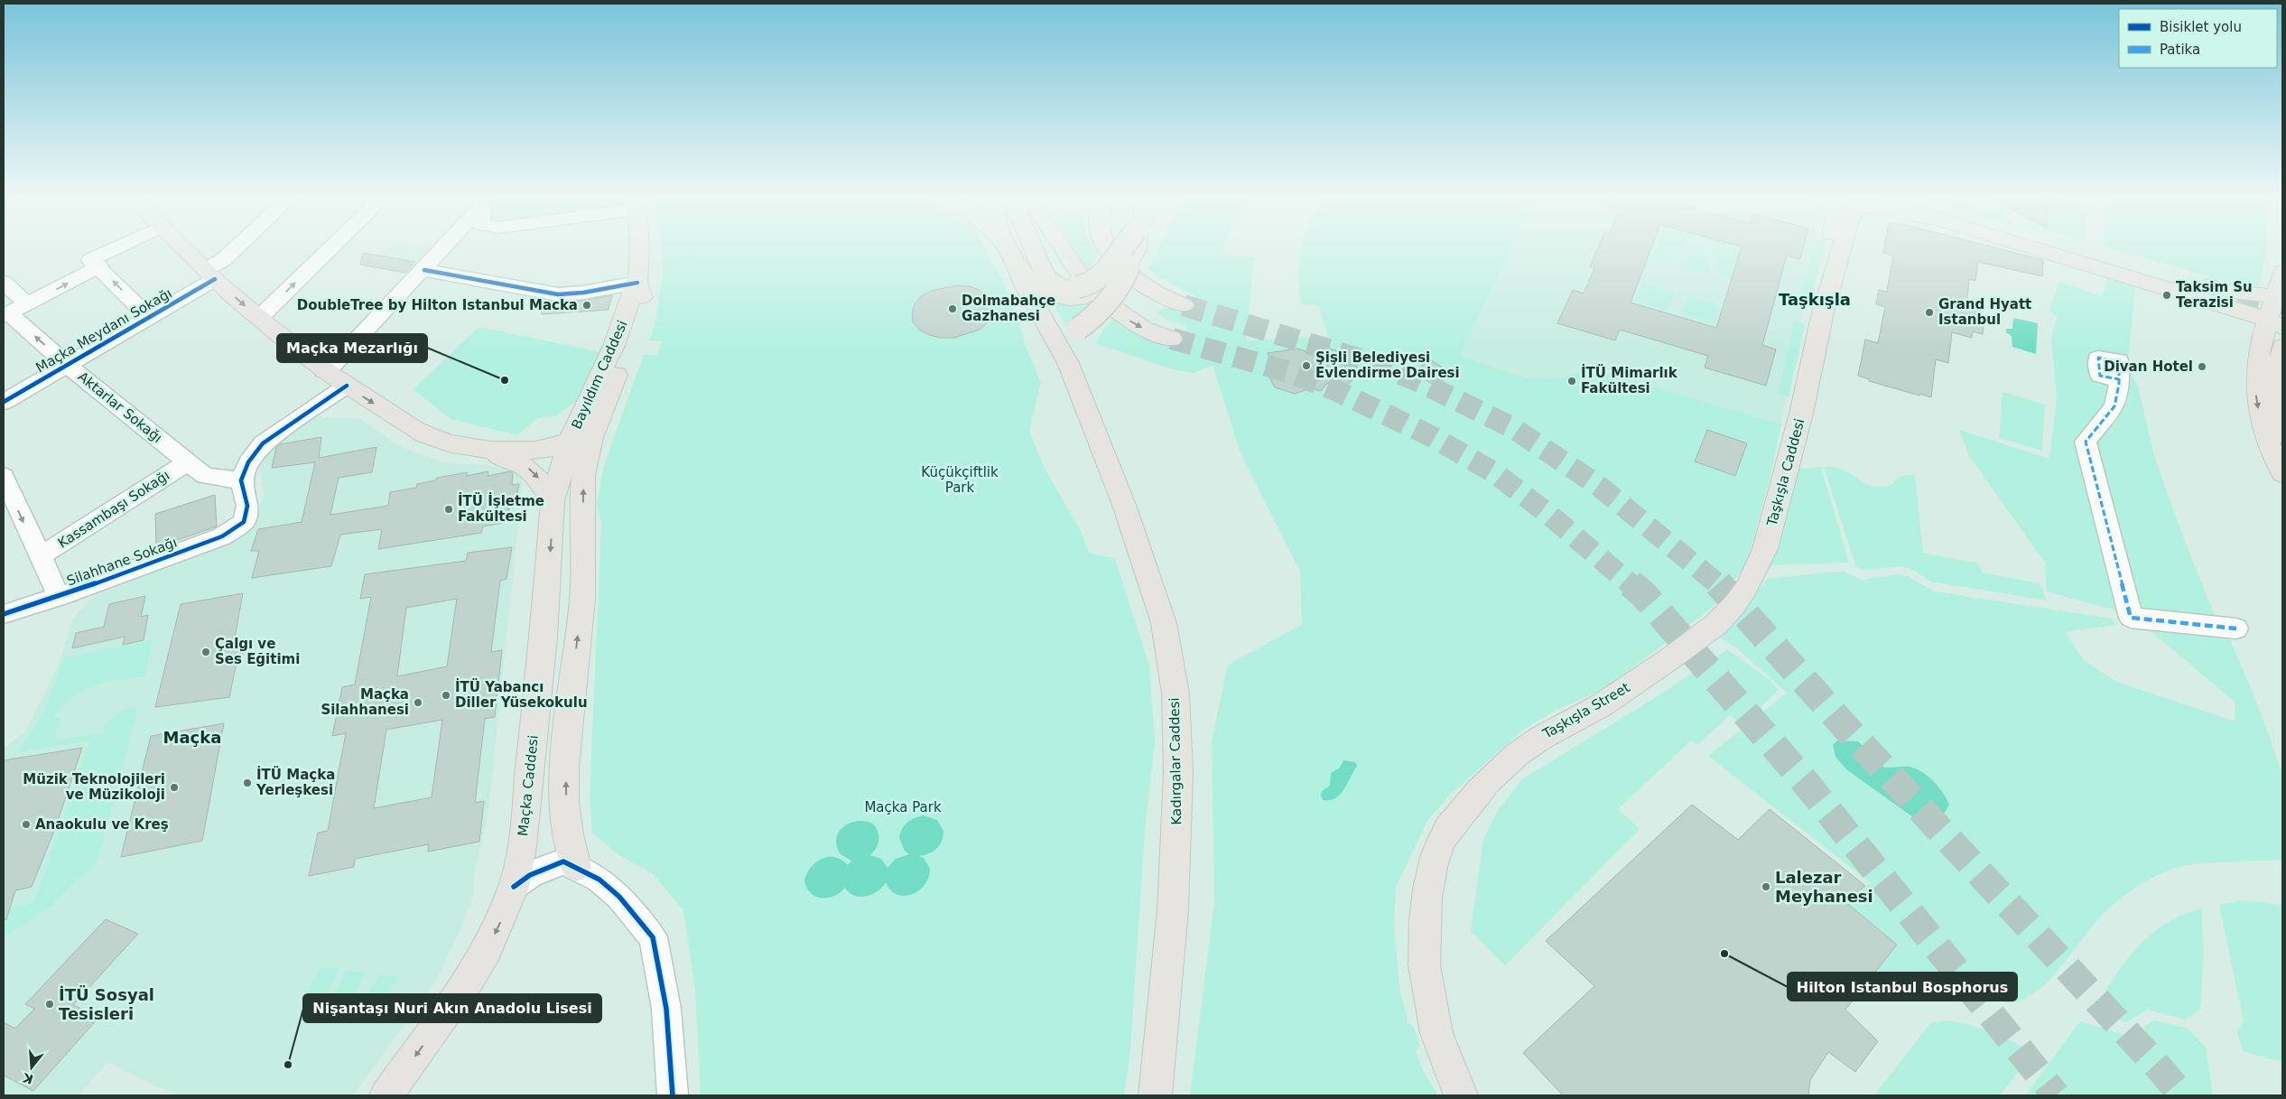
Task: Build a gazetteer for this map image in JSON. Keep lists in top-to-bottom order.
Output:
{
  "streets": {
    "main road": [
      "Bayıldım Caddesi",
      "Taşkışla Caddesi",
      "Kadırgalar Caddesi",
      "Maçka Caddesi"
    ],
    "street": [
      "Maçka Meydanı Sokağı",
      "Aktarlar Sokağı",
      "Kassambaşı Sokağı",
      "Silahhane Sokağı"
    ]
  },
  "crossings": [
    ["Maçka Meydanı Sokağı", "Aktarlar Sokağı"],
    ["Bayıldım Caddesi", "Maçka Caddesi"],
    ["Aktarlar Sokağı", "Kassambaşı Sokağı"],
    ["Aktarlar Sokağı", "Silahhane Sokağı"]
  ],
  "districts": ["Taşkışla", "Maçka"],
  "parks": ["Küçükçiftlik Park", "Maçka Park"],
  "places": [
    "Taksim Su Terazisi",
    "DoubleTree by Hilton Istanbul Macka",
    "Dolmabahçe Gazhanesi",
    "Grand Hyatt Istanbul",
    "Şişli Belediyesi Evlendirme Dairesi",
    "Divan Hotel",
    "Maçka Mezarlığı",
    "İTÜ Mimarlık Fakültesi",
    "İTÜ İşletme Fakültesi",
    "Çalgı ve Ses Eğitimi",
    "İTÜ Yabancı Diller Yüsekokulu",
    "Maçka Silahhanesi",
    "İTÜ Maçka Yerleşkesi",
    "Müzik Teknolojileri ve Müzikoloji",
    "Anaokulu ve Kreş",
    "Lalezar Meyhanesi",
    "Hilton Istanbul Bosphorus",
    "İTÜ Sosyal Tesisleri",
    "Nişantaşı Nuri Akın Anadolu Lisesi"
  ],
  "legend": ["Bisiklet yolu", "Patika"],
  "north": "bottom"
}
